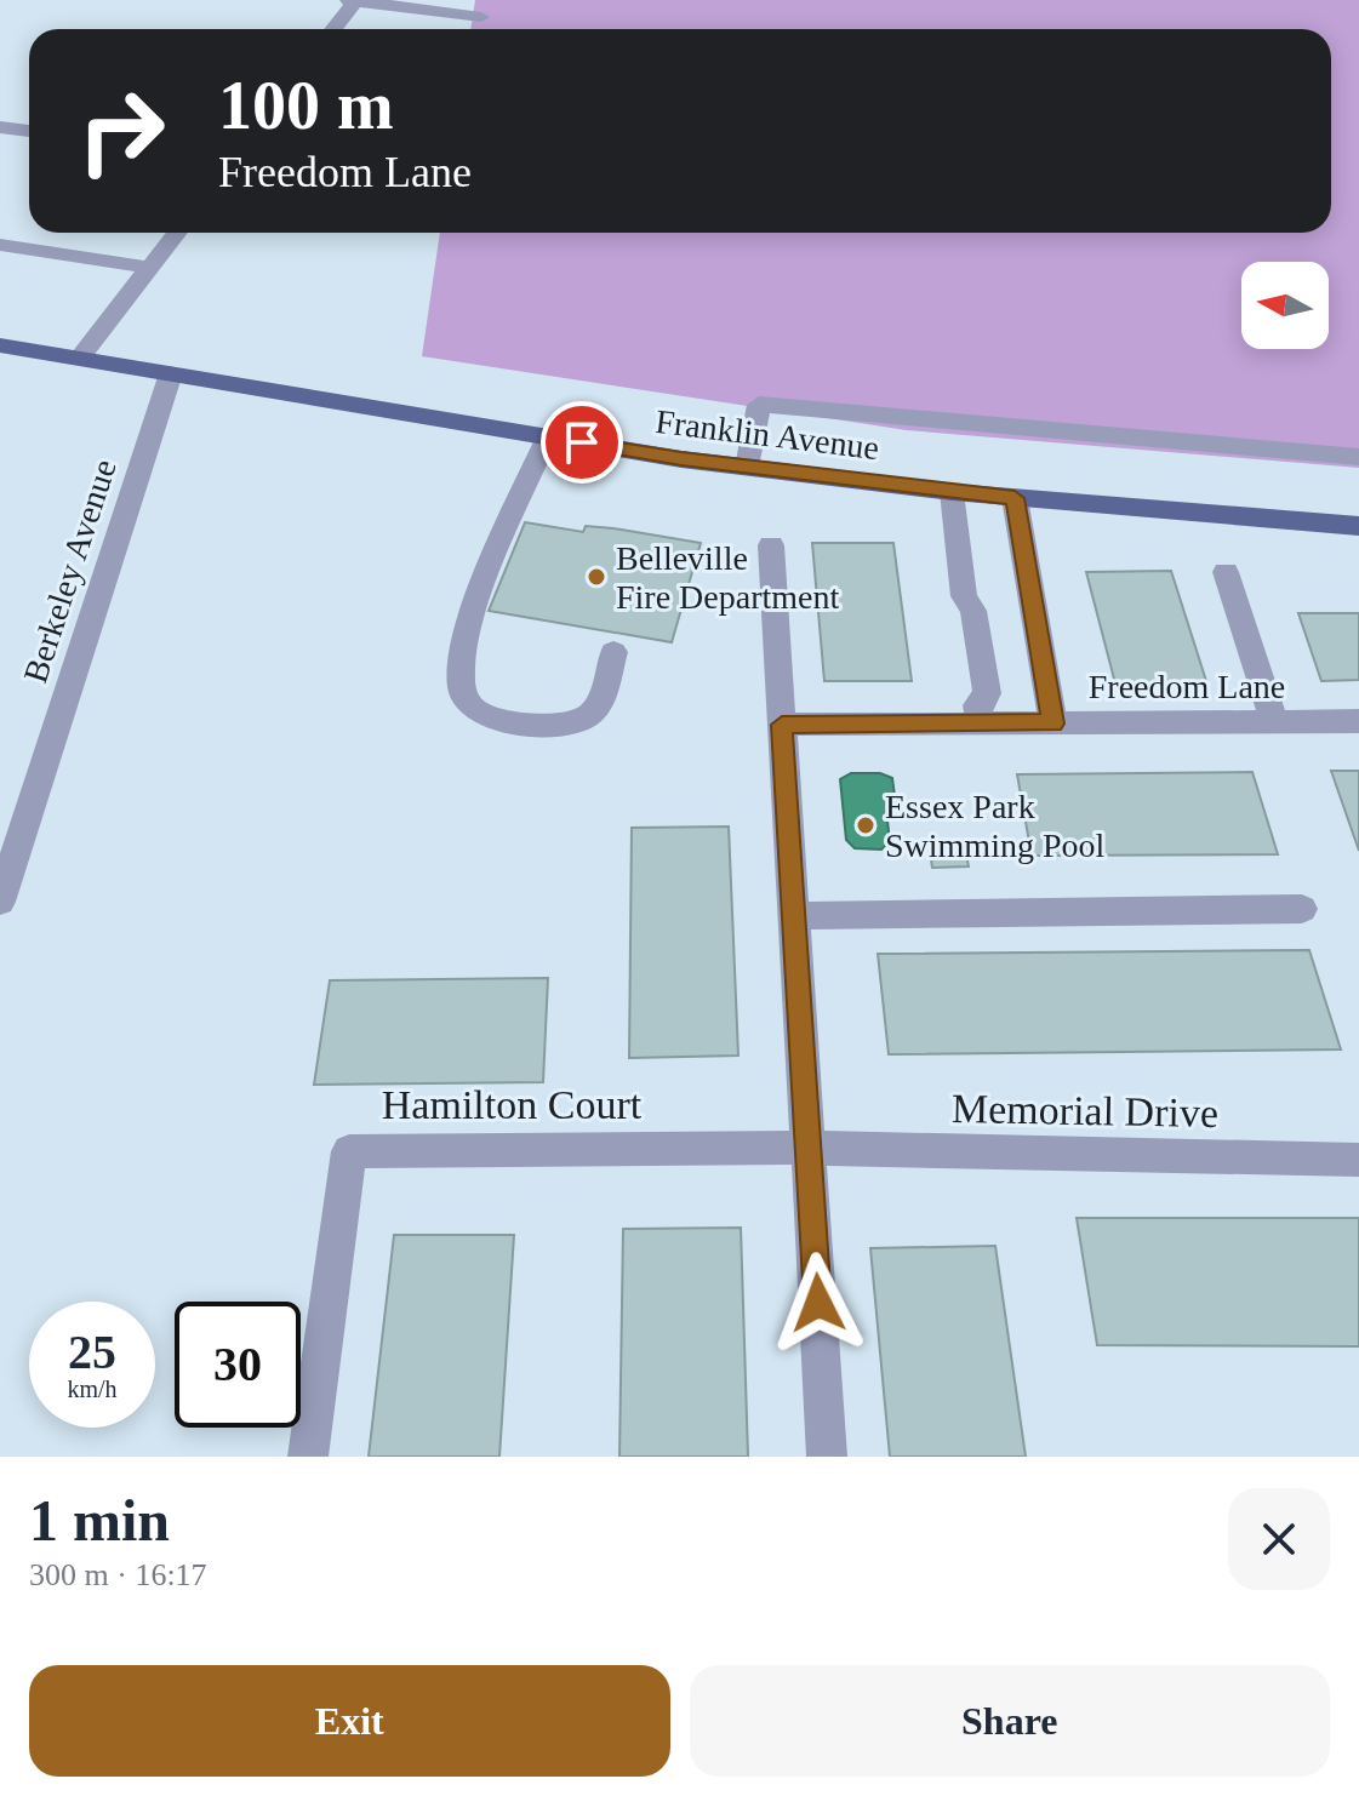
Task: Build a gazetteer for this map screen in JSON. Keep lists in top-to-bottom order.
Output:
{
  "streets": {
    "main road": ["Franklin Avenue"],
    "street": [
      "Berkeley Avenue",
      "Freedom Lane",
      "Hamilton Court",
      "Memorial Drive"
    ]
  },
  "crossings": [
    ["Franklin Avenue", "Berkeley Avenue"],
    ["Hamilton Court", "Memorial Drive"]
  ],
  "places": ["Belleville Fire Department", "Essex Park Swimming Pool"],
  "north": "left",
  "page": {
    "turn": ["100 m", "Freedom Lane"],
    "speed": "25 km/h",
    "limit": "30",
    "heading": ["1 min", "300 m · 16:17"],
    "buttons": ["Exit", "Share"]
  }
}
